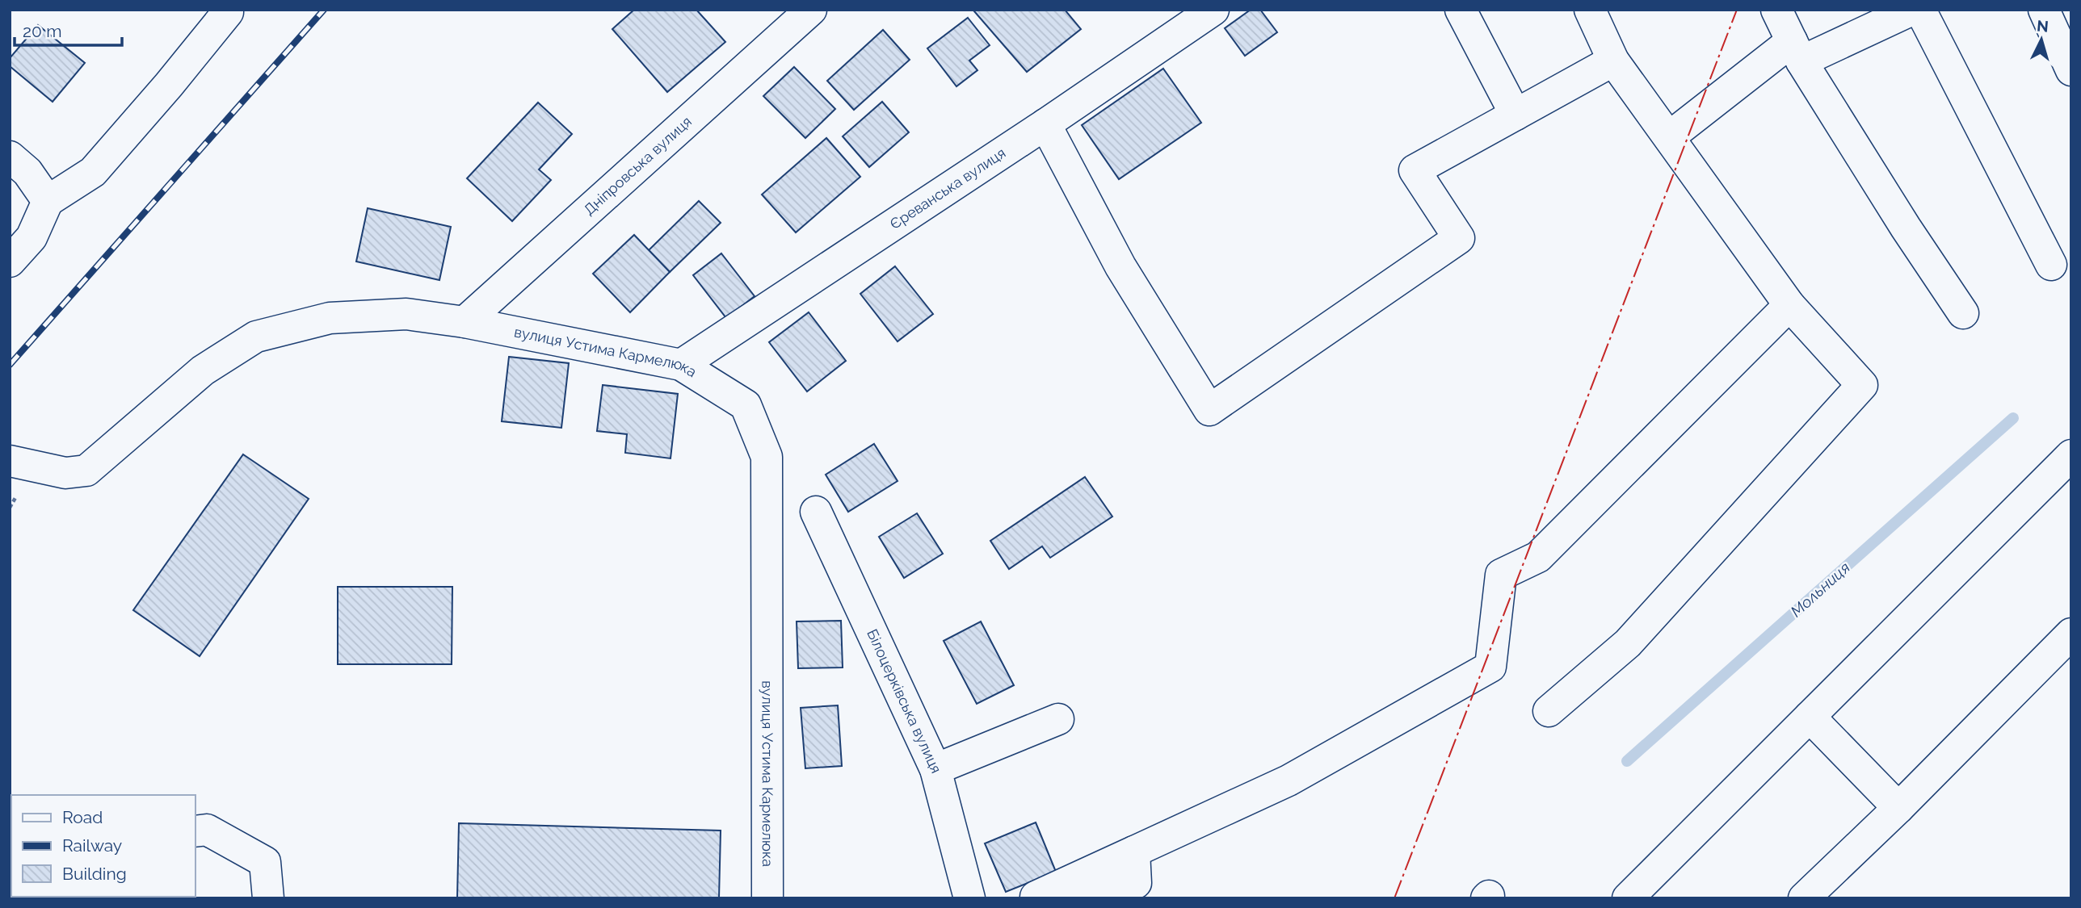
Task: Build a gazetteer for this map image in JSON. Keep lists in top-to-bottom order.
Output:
{
  "streets": {
    "street": [
      "Дніпровська вулиця",
      "Єреванська вулиця",
      "вулиця Устима Кармелюка",
      "Білоцерківська вулиця"
    ]
  },
  "crossings": [
    ["Дніпровська вулиця", "вулиця Устима Кармелюка"],
    ["Єреванська вулиця", "вулиця Устима Кармелюка"]
  ],
  "water": ["Мольниця"],
  "legend": ["Road", "Railway", "Building"],
  "scale_bar": "20 m",
  "north": "top"
}
